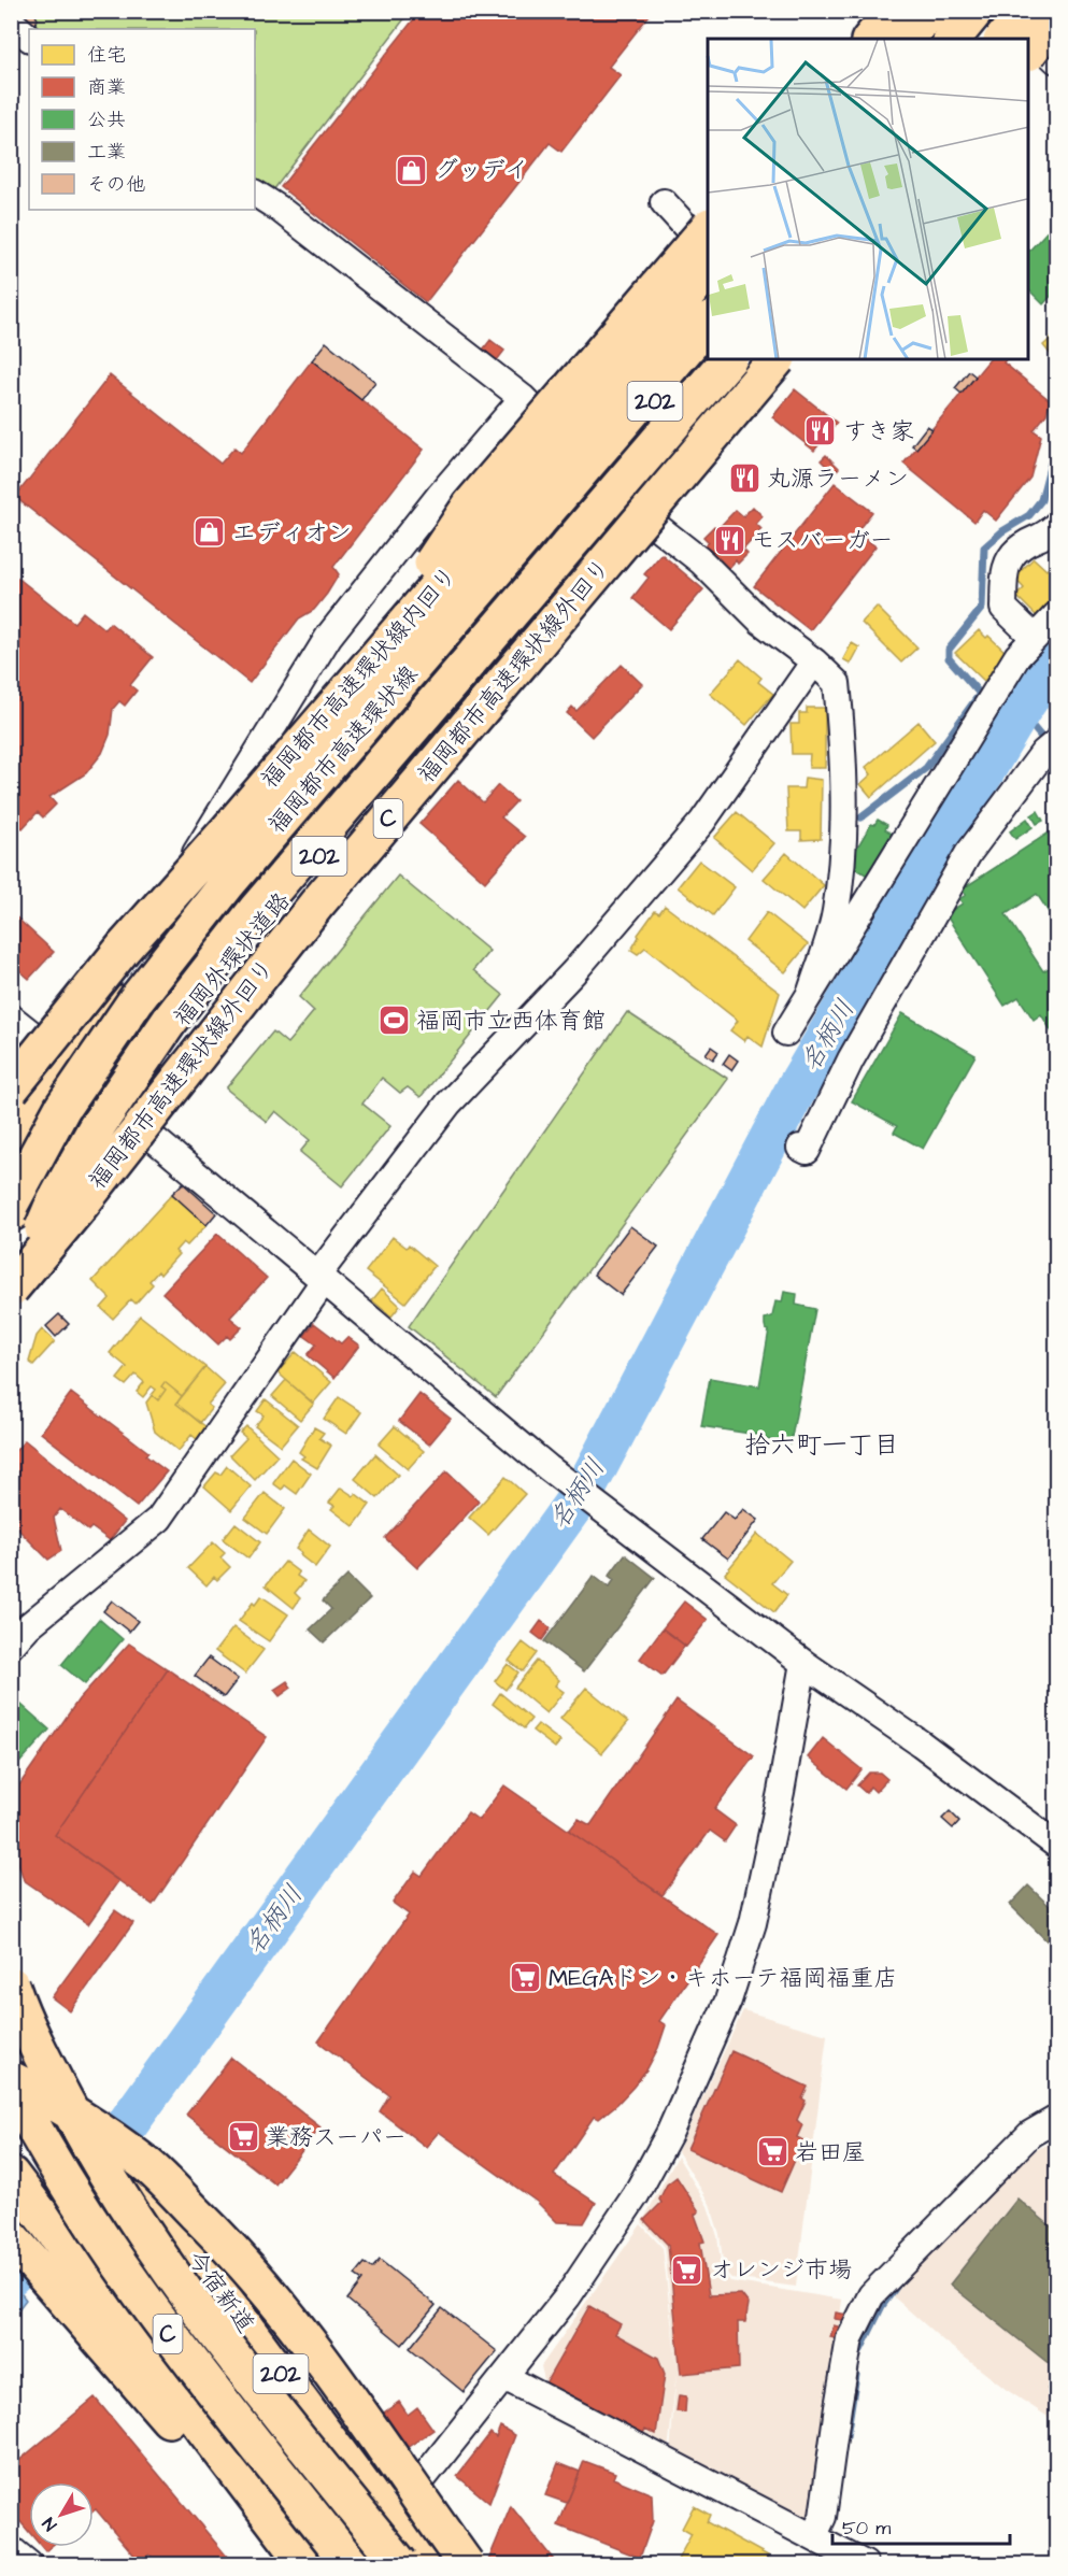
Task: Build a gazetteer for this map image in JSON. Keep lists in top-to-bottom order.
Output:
{
  "streets": {
    "highway": [
      "202",
      "福岡都市高速環状線外回り",
      "福岡都市高速環状線内回り",
      "福岡都市高速環状線",
      "C",
      "福岡外環状道路",
      "今宿新道"
    ]
  },
  "crossings": [
    ["202", "福岡外環状道路"]
  ],
  "districts": ["拾六町一丁目"],
  "water": ["名柄川"],
  "places": {
    "shop": ["グッデイ", "エディオン"],
    "restaurant": ["すき家", "丸源ラーメン", "モスバーガー"],
    "sports": ["福岡市立西体育館"],
    "supermarket": [
      "MEGAドン・キホーテ福岡福重店",
      "業務スーパー",
      "岩田屋",
      "オレンジ市場"
    ]
  },
  "legend": [
    "住宅",
    "商業",
    "公共",
    "工業",
    "その他"
  ],
  "scale_bar": "50 m",
  "north": "bottom left"
}
